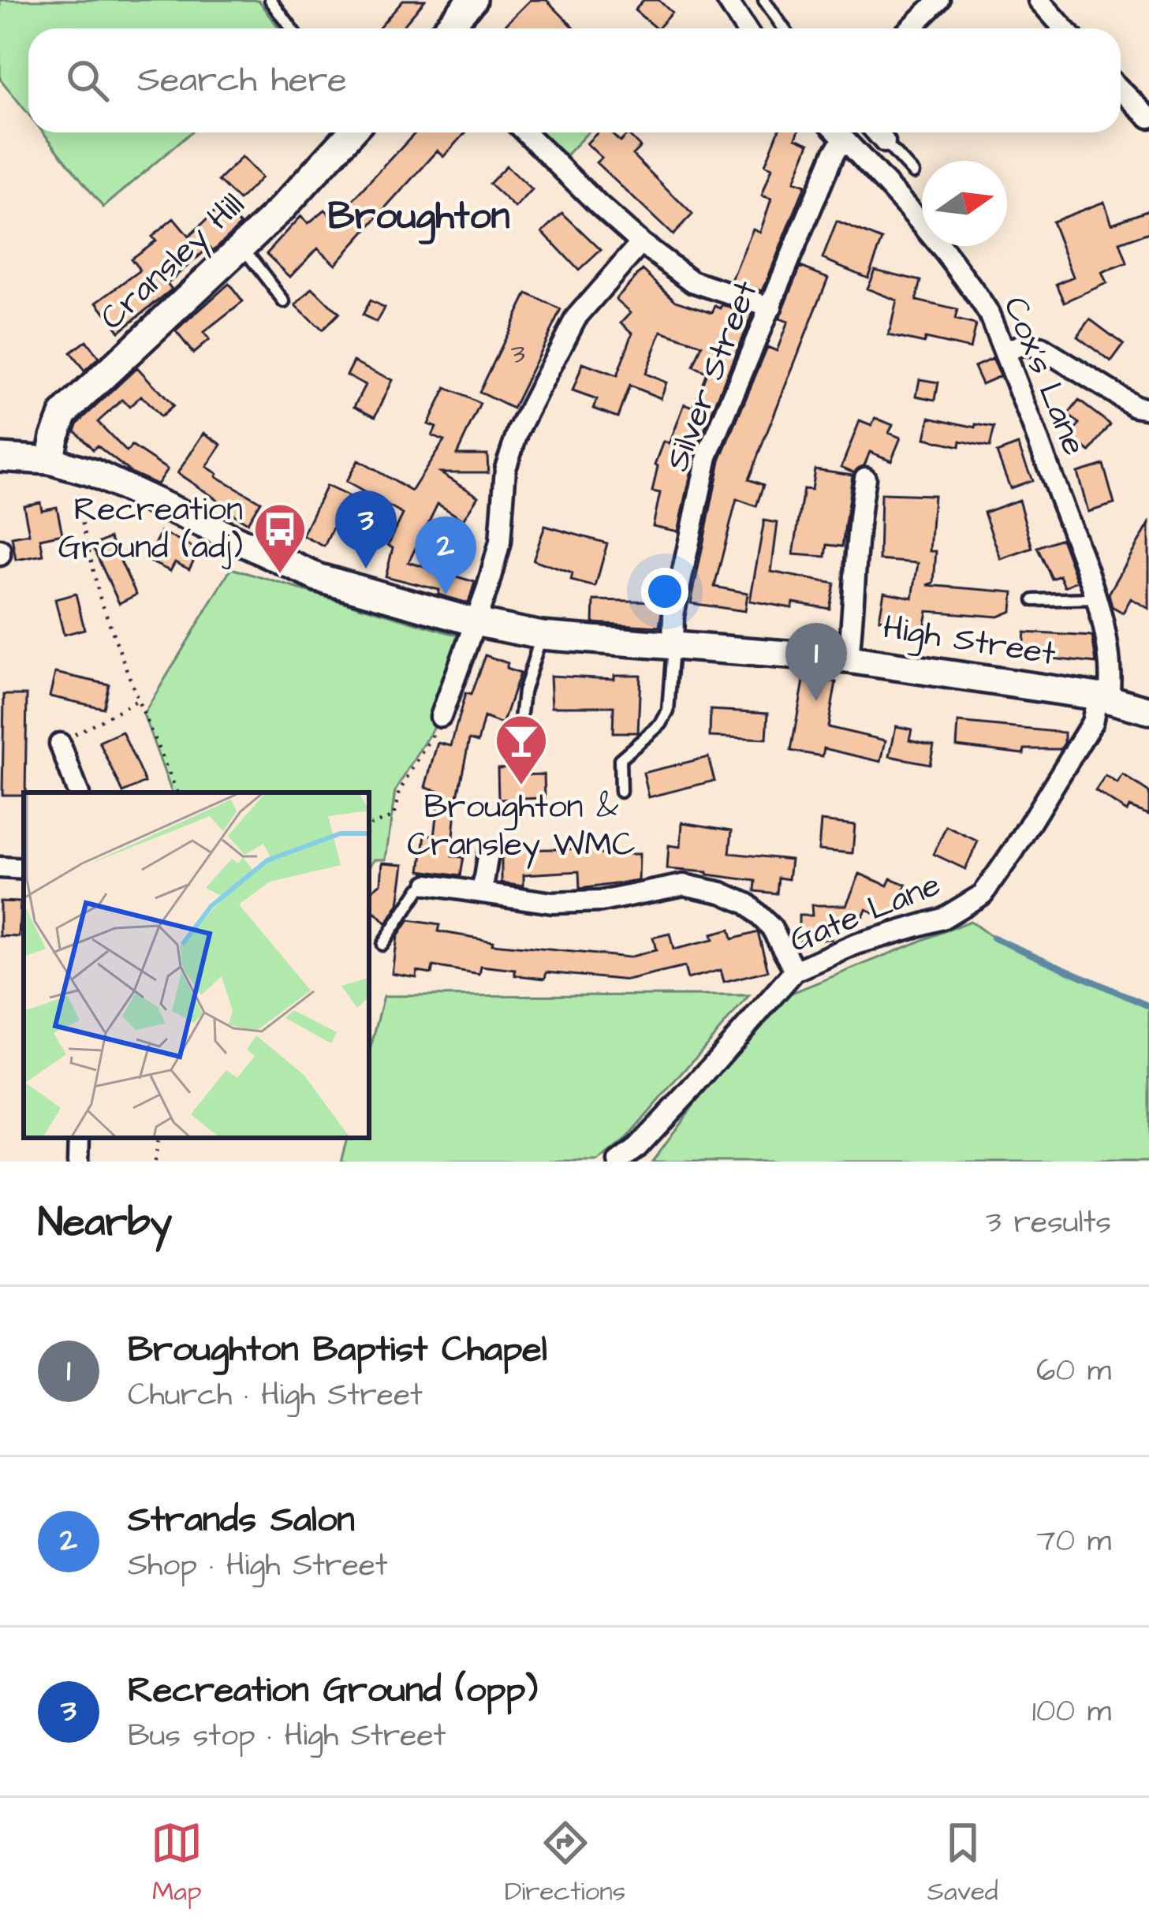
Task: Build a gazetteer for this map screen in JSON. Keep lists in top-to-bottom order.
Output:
{
  "streets": {
    "street": [
      "Cransley Hill",
      "Silver Street",
      "Cox's Lane",
      "High Street",
      "Gate Lane"
    ]
  },
  "crossings": [
    ["Cransley Hill", "High Street"],
    ["Silver Street", "Cox's Lane"],
    ["Silver Street", "High Street"],
    ["Cox's Lane", "High Street"],
    ["Cox's Lane", "Gate Lane"],
    ["High Street", "Gate Lane"]
  ],
  "districts": ["Broughton"],
  "places": {
    "bus stop": ["Recreation Ground (adj)"],
    "bar": ["Broughton & Cransley WMC"]
  },
  "house_numbers": ["3"],
  "north": "right",
  "page": {
    "search": "Search here",
    "pins": ["3", "2", "1"],
    "heading": ["Nearby", "3 results"],
    "list": [
      {
        "mark": "1",
        "name": "Broughton Baptist Chapel",
        "note": "Church · High Street",
        "value": "60 m"
      },
      {
        "mark": "2",
        "name": "Strands Salon",
        "note": "Shop · High Street",
        "value": "70 m"
      },
      {
        "mark": "3",
        "name": "Recreation Ground (opp)",
        "note": "Bus stop · High Street",
        "value": "100 m"
      }
    ],
    "nav": ["Map", "Directions", "Saved"]
  }
}
